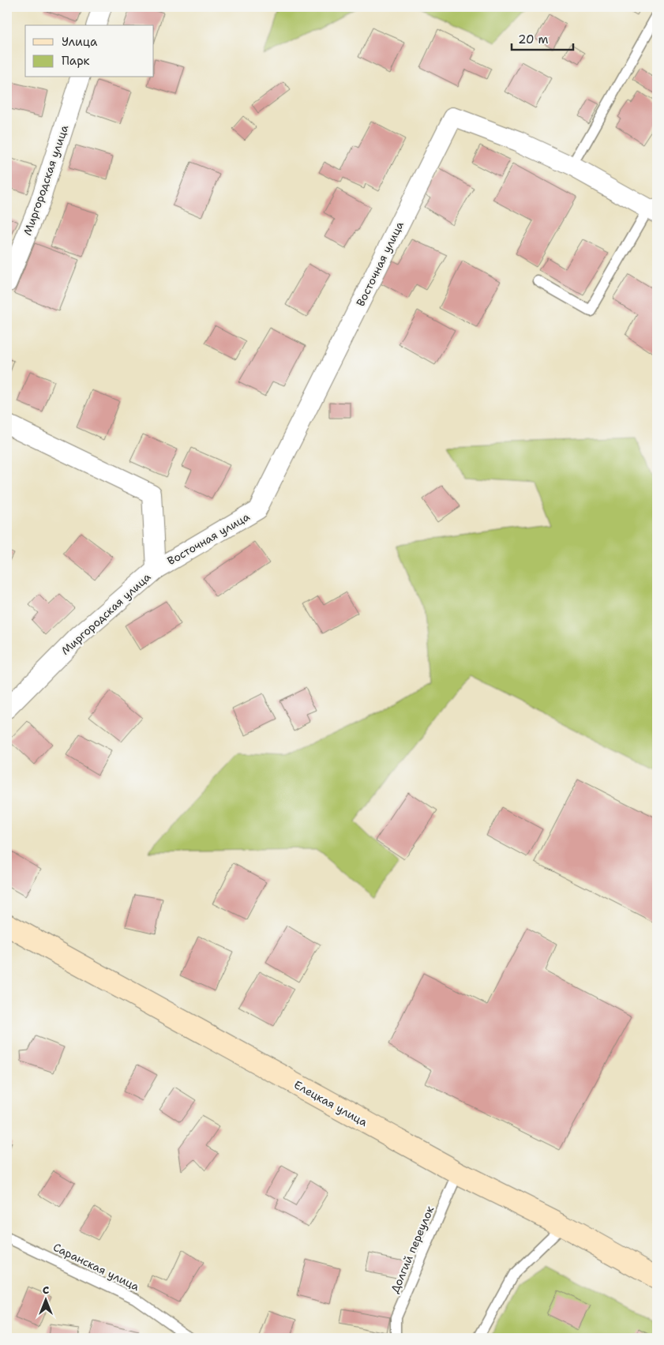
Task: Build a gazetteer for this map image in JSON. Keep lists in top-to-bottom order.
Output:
{
  "streets": {
    "main road": ["Елецкая улица"],
    "street": ["Миргородская улица", "Восточная улица"],
    "lane": ["Долгий переулок", "Саранская улица"]
  },
  "crossings": [
    ["Миргородская улица", "Восточная улица"],
    ["Елецкая улица", "Долгий переулок"]
  ],
  "legend": ["Улица", "Парк"],
  "scale_bar": "20 m",
  "north": "top"
}
